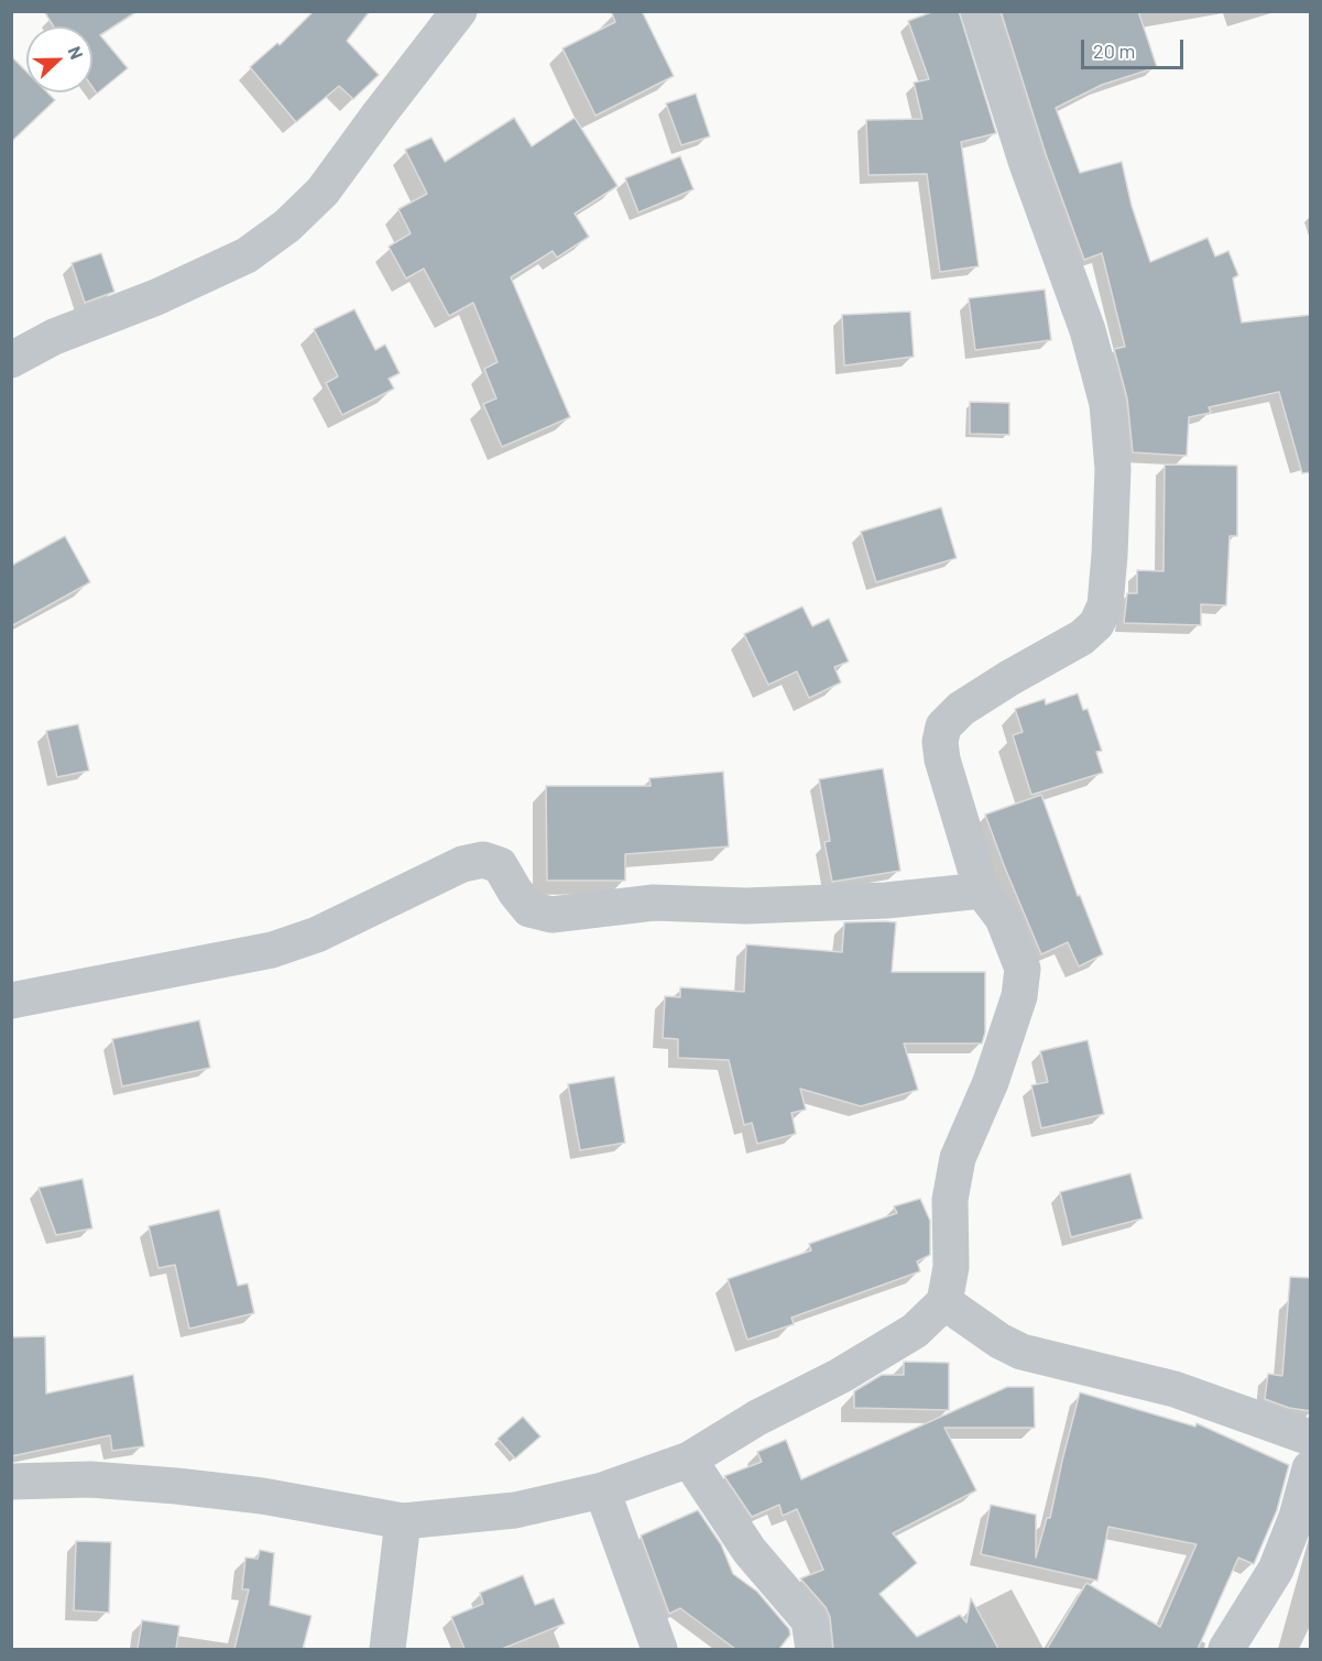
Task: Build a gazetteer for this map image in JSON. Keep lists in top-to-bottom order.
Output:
{
  "scale_bar": "20 m",
  "north": "right"
}
